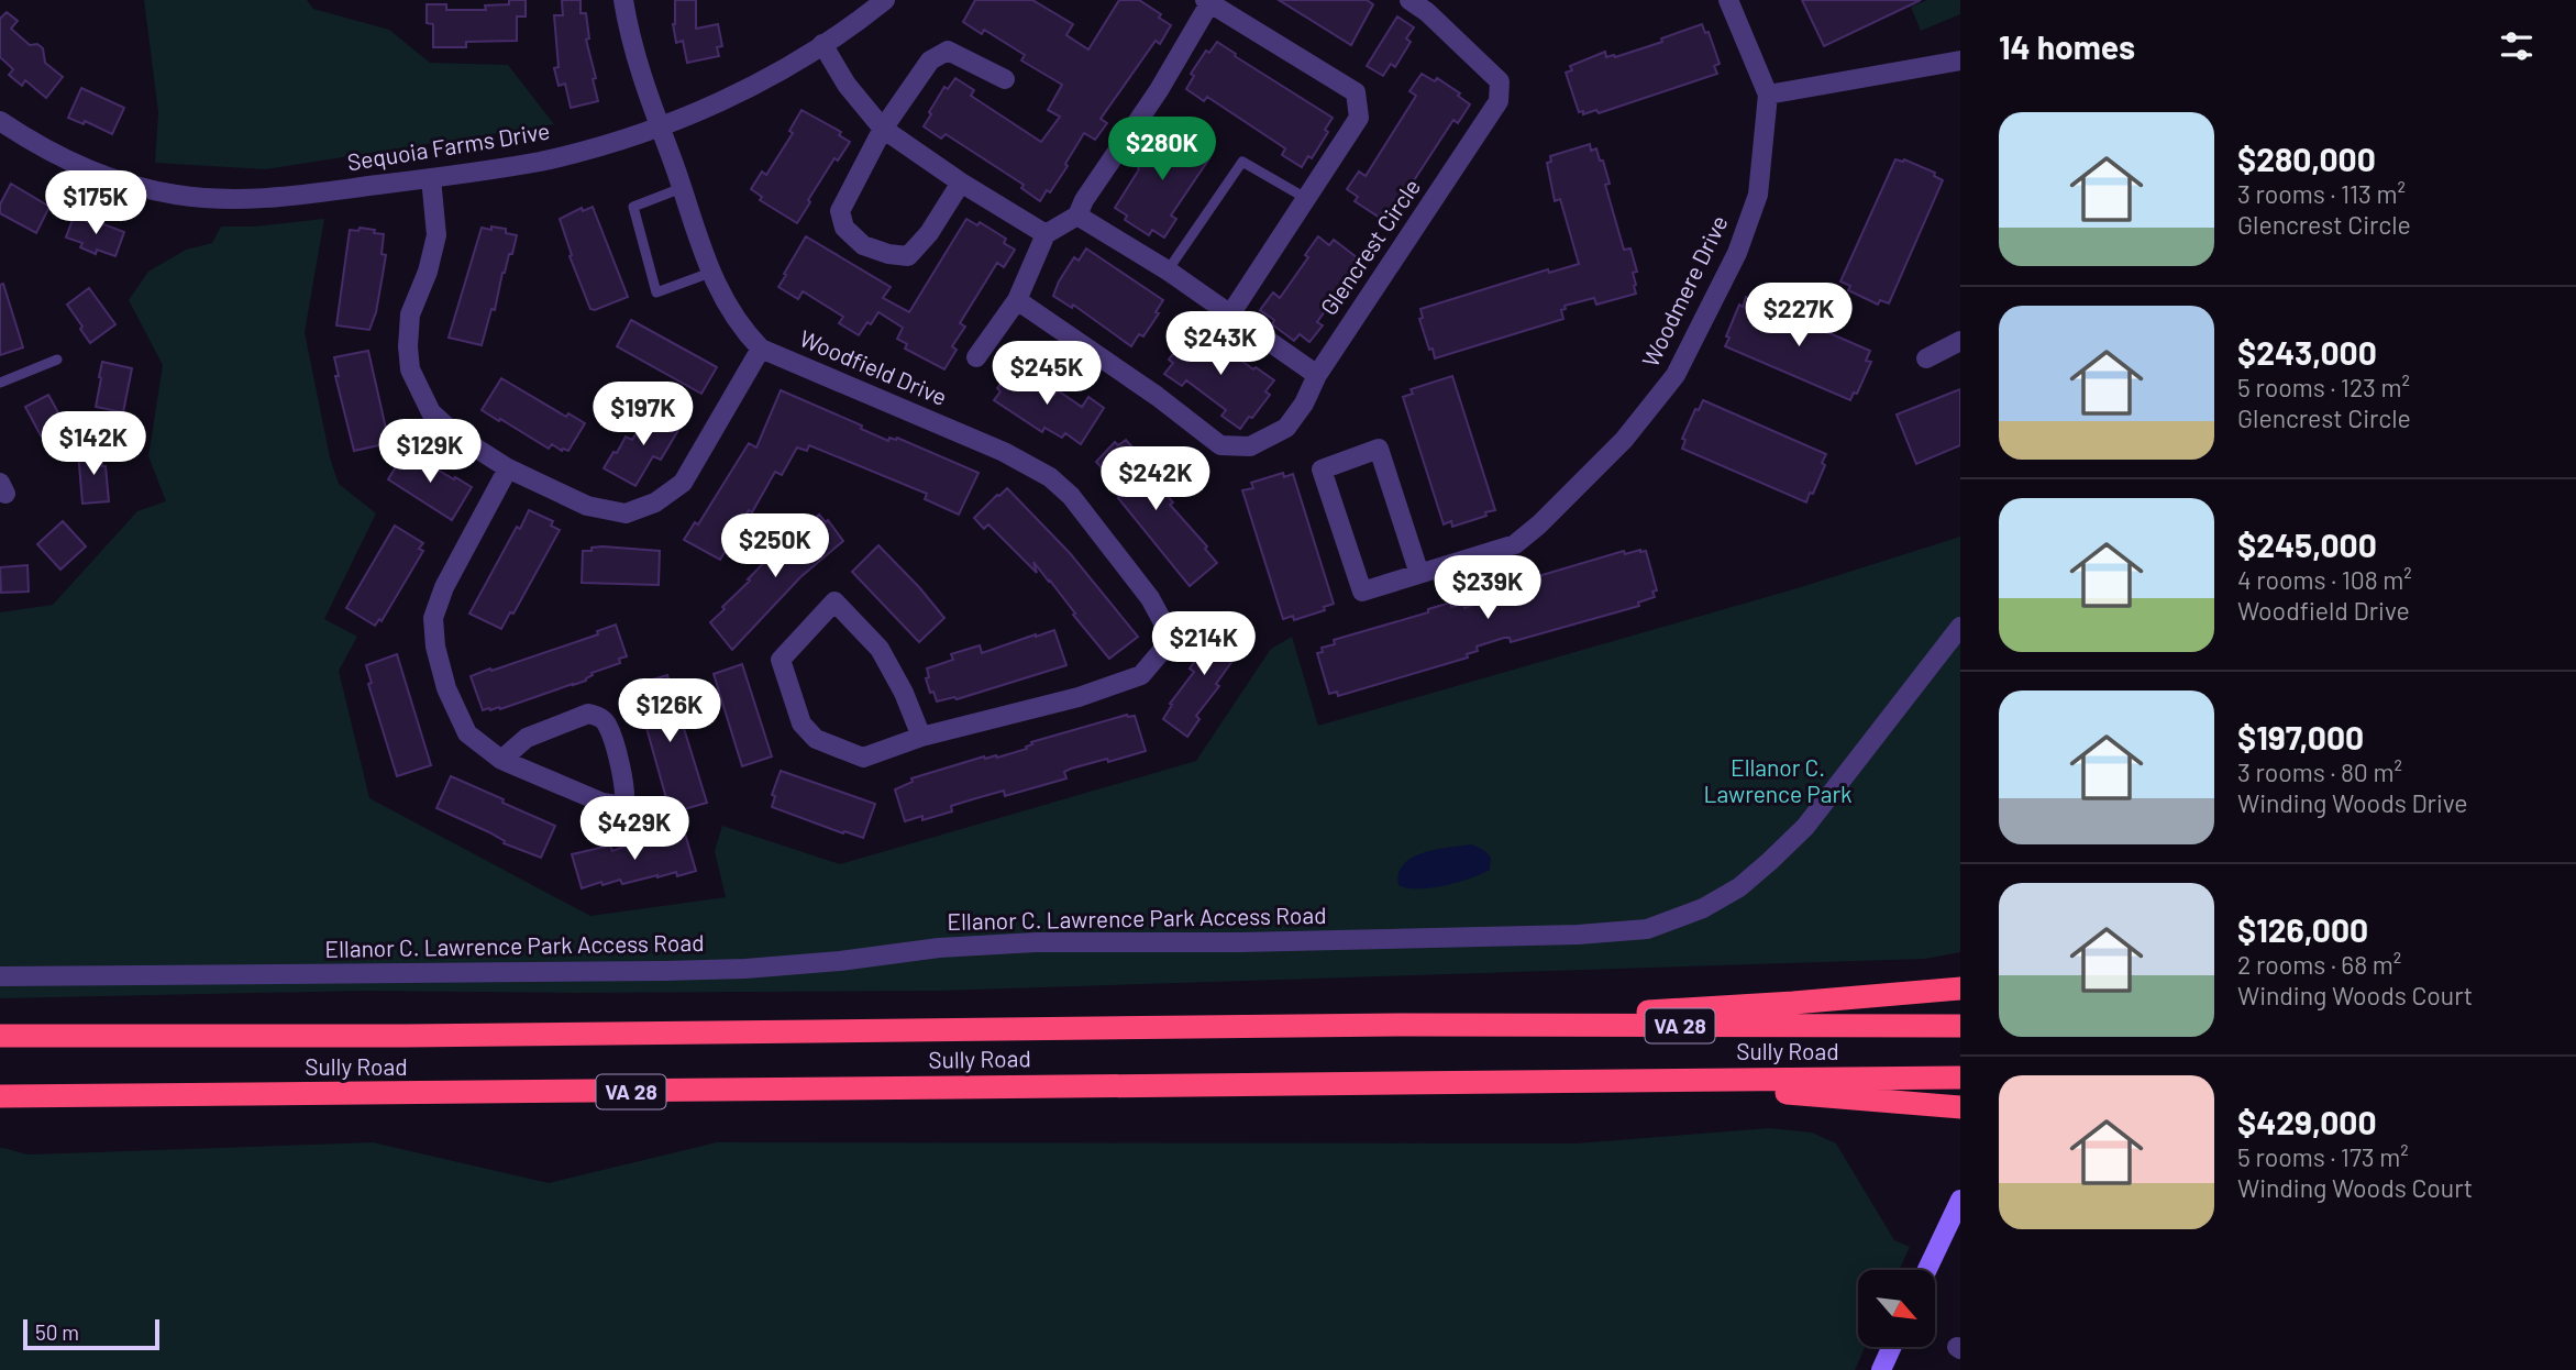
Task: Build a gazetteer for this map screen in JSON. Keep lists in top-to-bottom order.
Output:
{
  "streets": {
    "highway": ["VA 28", "Sully Road"],
    "street": [
      "Sequoia Farms Drive",
      "Glencrest Circle",
      "Woodmere Drive",
      "Woodfield Drive",
      "Ellanor C. Lawrence Park Access Road"
    ]
  },
  "crossings": [
    ["Sequoia Farms Drive", "Woodfield Drive"]
  ],
  "parks": ["Ellanor C. Lawrence Park"],
  "scale_bar": "50 m",
  "north": "bottom right",
  "page": {
    "heading": "14 homes",
    "list": [
      {
        "name": "$280,000",
        "note": "3 rooms · 113 m² · Glencrest Circle"
      },
      {
        "name": "$243,000",
        "note": "5 rooms · 123 m² · Glencrest Circle"
      },
      {
        "name": "$245,000",
        "note": "4 rooms · 108 m² · Woodfield Drive"
      },
      {
        "name": "$197,000",
        "note": "3 rooms · 80 m² · Winding Woods Drive"
      },
      {
        "name": "$126,000",
        "note": "2 rooms · 68 m² · Winding Woods Court"
      },
      {
        "name": "$429,000",
        "note": "5 rooms · 173 m² · Winding Woods Court"
      }
    ],
    "price": [
      "$280K",
      "$175K",
      "$227K",
      "$243K",
      "$245K",
      "$197K",
      "$142K",
      "$129K",
      "$242K",
      "$250K",
      "$239K",
      "$214K",
      "$126K",
      "$429K"
    ],
    "scale": "50 m"
  }
}
